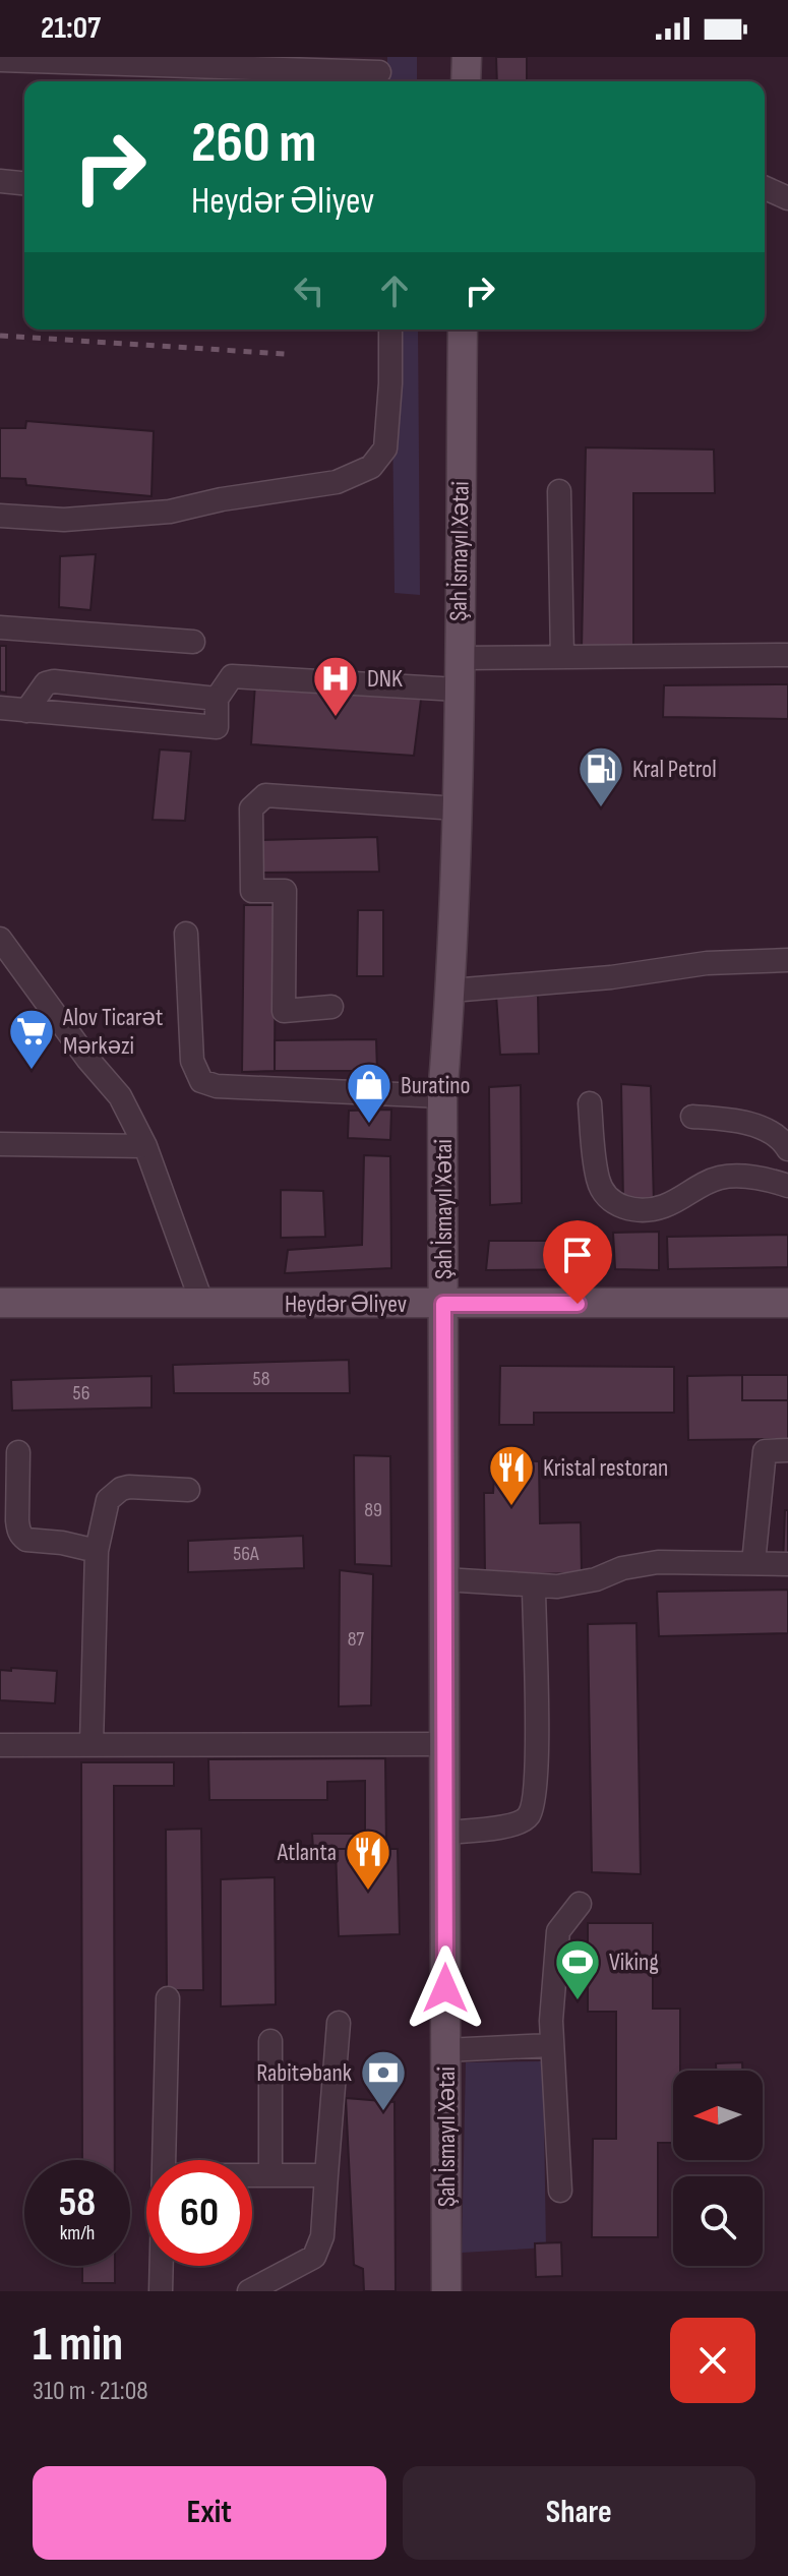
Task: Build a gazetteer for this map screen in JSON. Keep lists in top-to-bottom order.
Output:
{
  "streets": {
    "main road": ["Şah İsmayıl Xətai", "Heydər Əliyev"]
  },
  "crossings": [
    ["Şah İsmayıl Xətai", "Heydər Əliyev"]
  ],
  "places": {
    "hospital": ["DNK"],
    "fuel station": ["Kral Petrol"],
    "supermarket": ["Alov Ticarət Mərkəzi"],
    "shop": ["Buratino"],
    "restaurant": ["Kristal restoran", "Atlanta"],
    "sports": ["Viking"],
    "bank": ["Rabitəbank"]
  },
  "house_numbers": [
    "58",
    "56",
    "89",
    "56A",
    "87"
  ],
  "north": "left",
  "page": {
    "status": "21:07",
    "turn": ["260 m", "Heydər Əliyev"],
    "speed": "58 km/h",
    "limit": "60",
    "heading": ["1 min", "310 m · 21:08"],
    "buttons": ["Exit", "Share"]
  }
}
